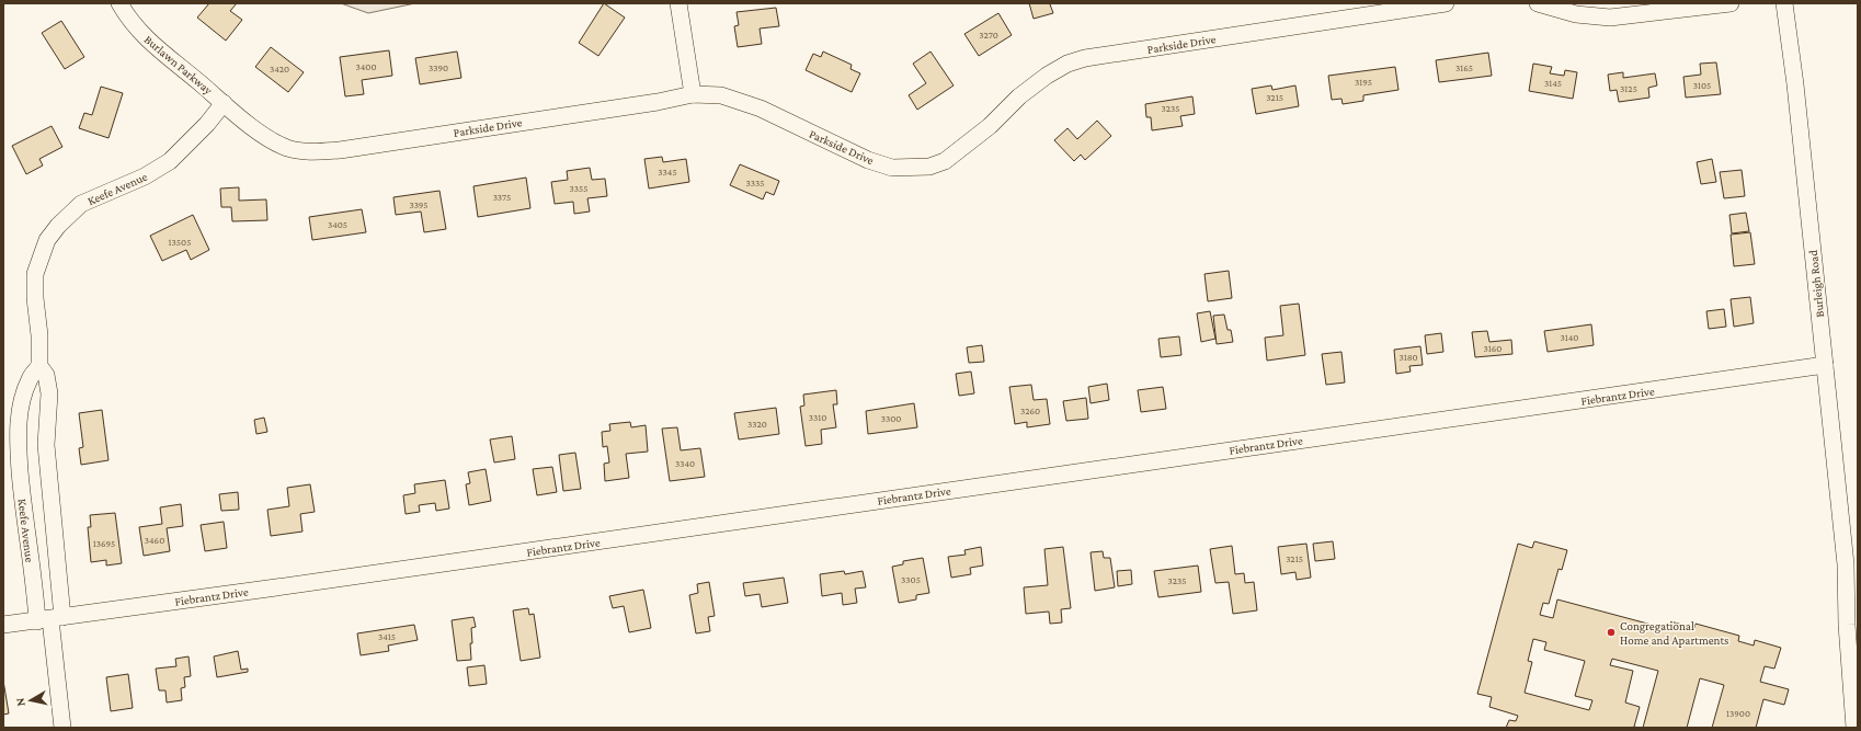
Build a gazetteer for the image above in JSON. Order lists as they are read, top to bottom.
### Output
{
  "streets": {
    "street": [
      "Parkside Drive",
      "Burlawn Parkway",
      "Keefe Avenue",
      "Burleigh Road",
      "Fiebrantz Drive"
    ]
  },
  "crossings": [
    ["Parkside Drive", "Burlawn Parkway"],
    ["Parkside Drive", "Keefe Avenue"],
    ["Burlawn Parkway", "Keefe Avenue"],
    ["Keefe Avenue", "Fiebrantz Drive"],
    ["Burleigh Road", "Fiebrantz Drive"]
  ],
  "places": ["Congregational Home and Apartments"],
  "house_numbers": [
    "3270",
    "3400",
    "3390",
    "3165",
    "3420",
    "3195",
    "3145",
    "3105",
    "3125",
    "3215",
    "3235",
    "3345",
    "3335",
    "3355",
    "3375",
    "3395",
    "3405",
    "13505",
    "3140",
    "3160",
    "3180",
    "3260",
    "3310",
    "3300",
    "3320",
    "3340",
    "3460",
    "13695",
    "3215",
    "3305",
    "3235",
    "3415",
    "13900"
  ],
  "north": "left"
}
